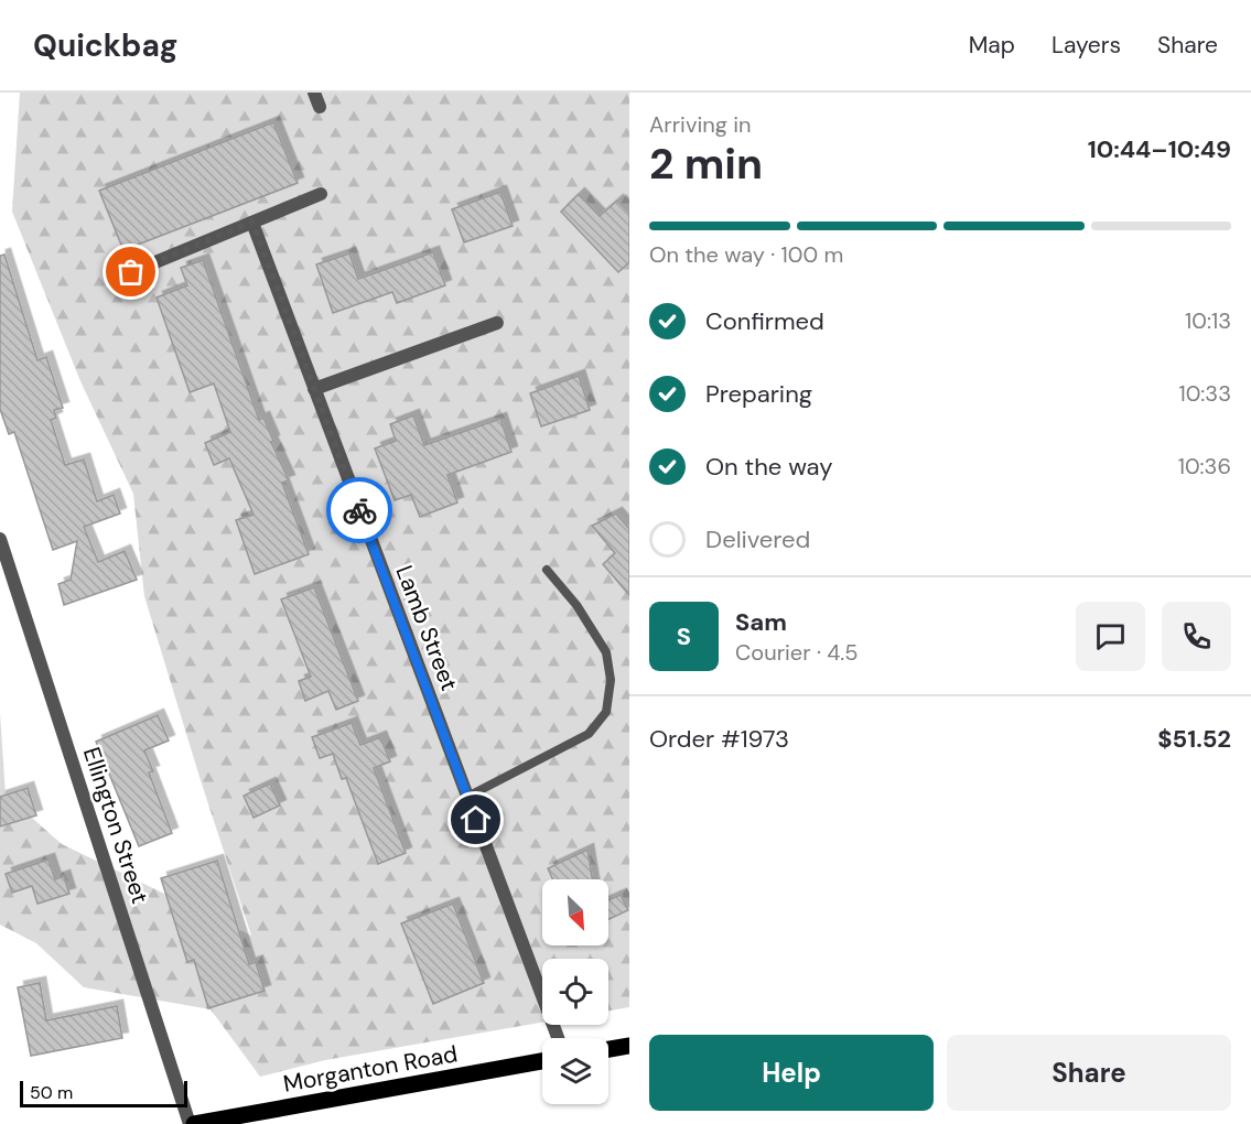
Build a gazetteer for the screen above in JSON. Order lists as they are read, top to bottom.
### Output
{
  "streets": {
    "main road": ["Morganton Road"],
    "street": ["Lamb Street", "Ellington Street"]
  },
  "crossings": [
    ["Ellington Street", "Morganton Road"]
  ],
  "scale_bar": "50 m",
  "north": "bottom right",
  "page": {
    "header": "Quickbag",
    "nav": ["Map", "Layers", "Share"],
    "heading": ["2 min", "Arriving in", "10:44–10:49"],
    "panel": [
      "Sam",
      "Courier · 4.5",
      "Order #1973",
      "$51.52"
    ],
    "bar": "On the way · 100 m",
    "list": [
      ["Confirmed", "10:13"],
      ["Preparing", "10:33"],
      ["On the way", "10:36"],
      "Delivered"
    ],
    "round": "S",
    "buttons": ["Help", "Share"],
    "scale": "50 m"
  }
}
